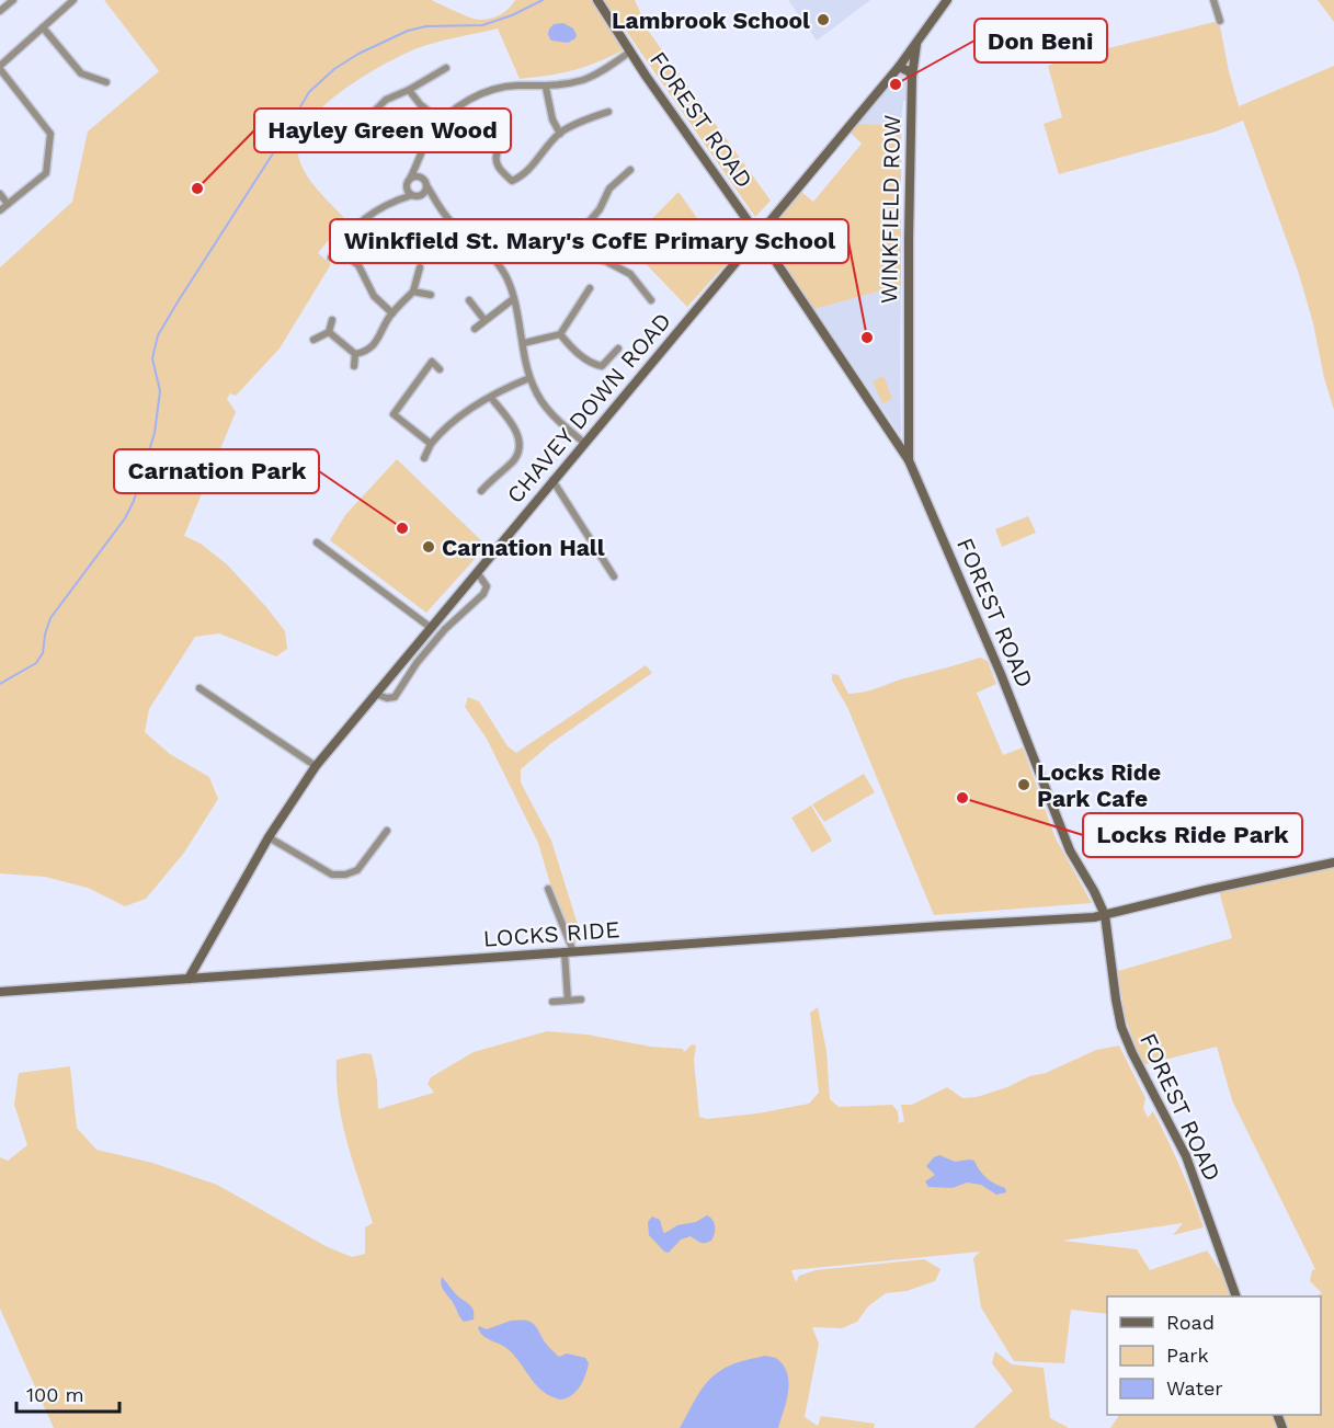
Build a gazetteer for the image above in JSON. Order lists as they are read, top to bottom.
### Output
{
  "streets": {
    "main road": [
      "FOREST ROAD",
      "WINKFIELD ROW",
      "CHAVEY DOWN ROAD",
      "LOCKS RIDE"
    ]
  },
  "crossings": [
    ["FOREST ROAD", "WINKFIELD ROW"],
    ["FOREST ROAD", "CHAVEY DOWN ROAD"],
    ["FOREST ROAD", "LOCKS RIDE"],
    ["CHAVEY DOWN ROAD", "LOCKS RIDE"]
  ],
  "places": [
    "Lambrook School",
    "Don Beni",
    "Hayley Green Wood",
    "Winkfield St. Mary's CofE Primary School",
    "Carnation Park",
    "Carnation Hall",
    "Locks Ride Park Cafe",
    "Locks Ride Park"
  ],
  "legend": ["Road", "Park", "Water"],
  "scale_bar": "100 m"
}
